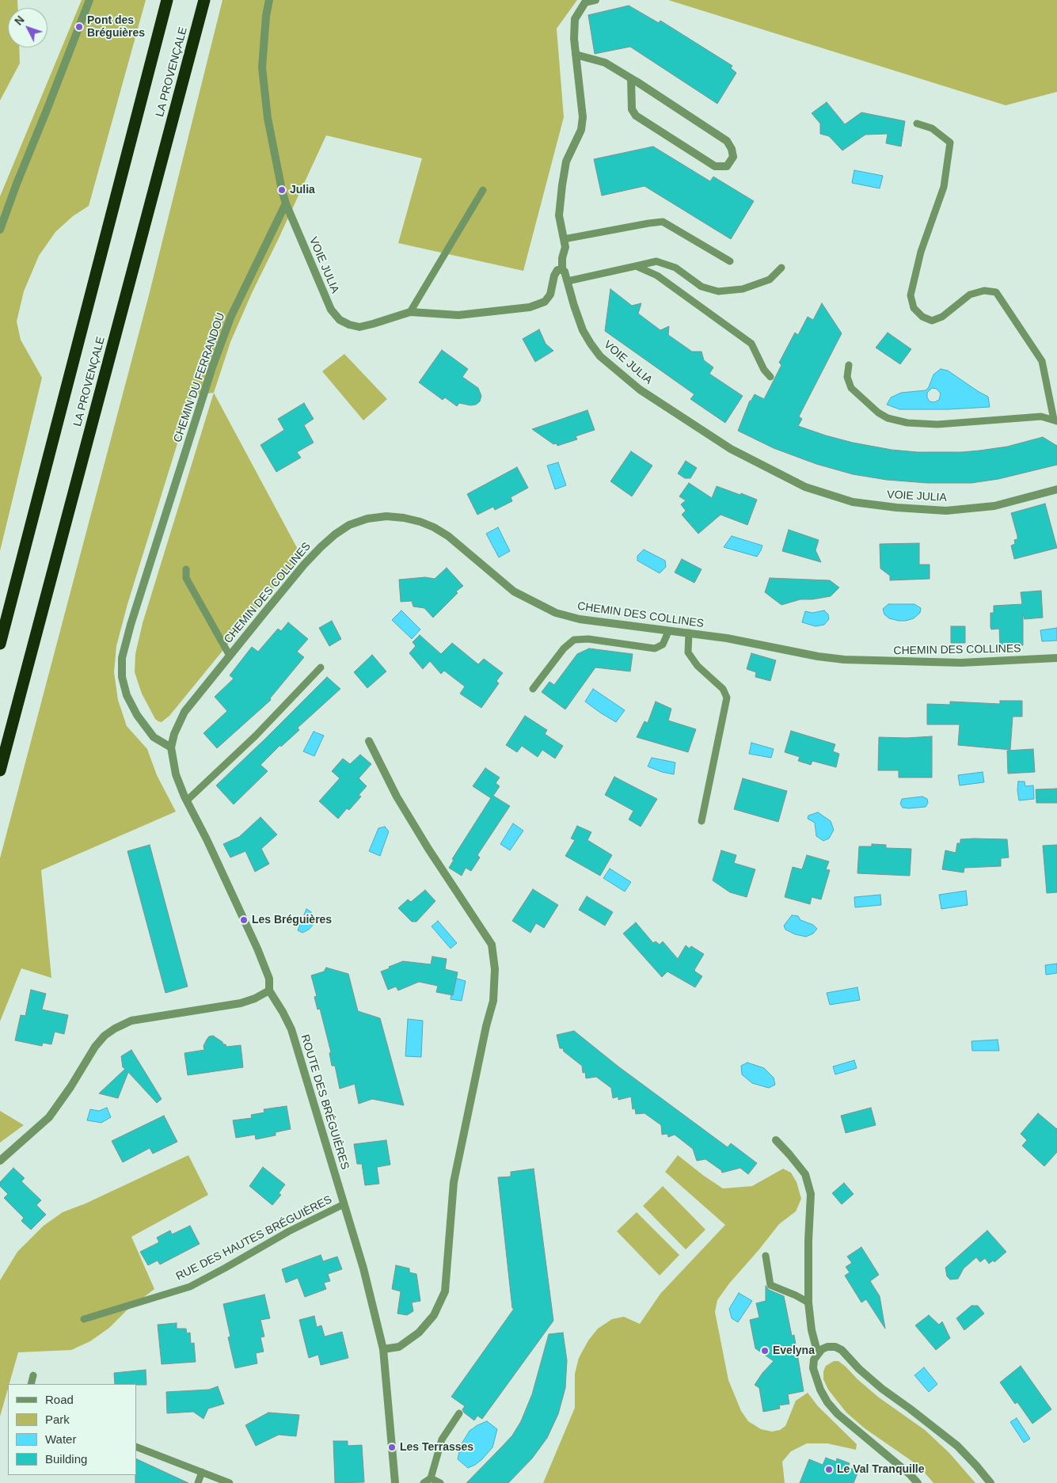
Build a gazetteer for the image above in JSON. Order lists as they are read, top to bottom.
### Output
{
  "streets": {
    "highway": ["LA PROVENÇALE"],
    "street": [
      "VOIE JULIA",
      "CHEMIN DU FERRANDOU",
      "CHEMIN DES COLLINES",
      "ROUTE DES BRÉGUIÈRES"
    ],
    "lane": ["RUE DES HAUTES BRÉGUIÈRES"]
  },
  "crossings": [
    ["VOIE JULIA", "CHEMIN DU FERRANDOU"],
    ["CHEMIN DU FERRANDOU", "CHEMIN DES COLLINES"],
    ["CHEMIN DU FERRANDOU", "ROUTE DES BRÉGUIÈRES"],
    ["CHEMIN DES COLLINES", "ROUTE DES BRÉGUIÈRES"],
    ["ROUTE DES BRÉGUIÈRES", "RUE DES HAUTES BRÉGUIÈRES"]
  ],
  "places": [
    "Pont des Bréguières",
    "Julia",
    "Les Bréguières",
    "Evelyna",
    "Les Terrasses",
    "Le Val Tranquille"
  ],
  "legend": [
    "Road",
    "Park",
    "Water",
    "Building"
  ],
  "north": "top left"
}
